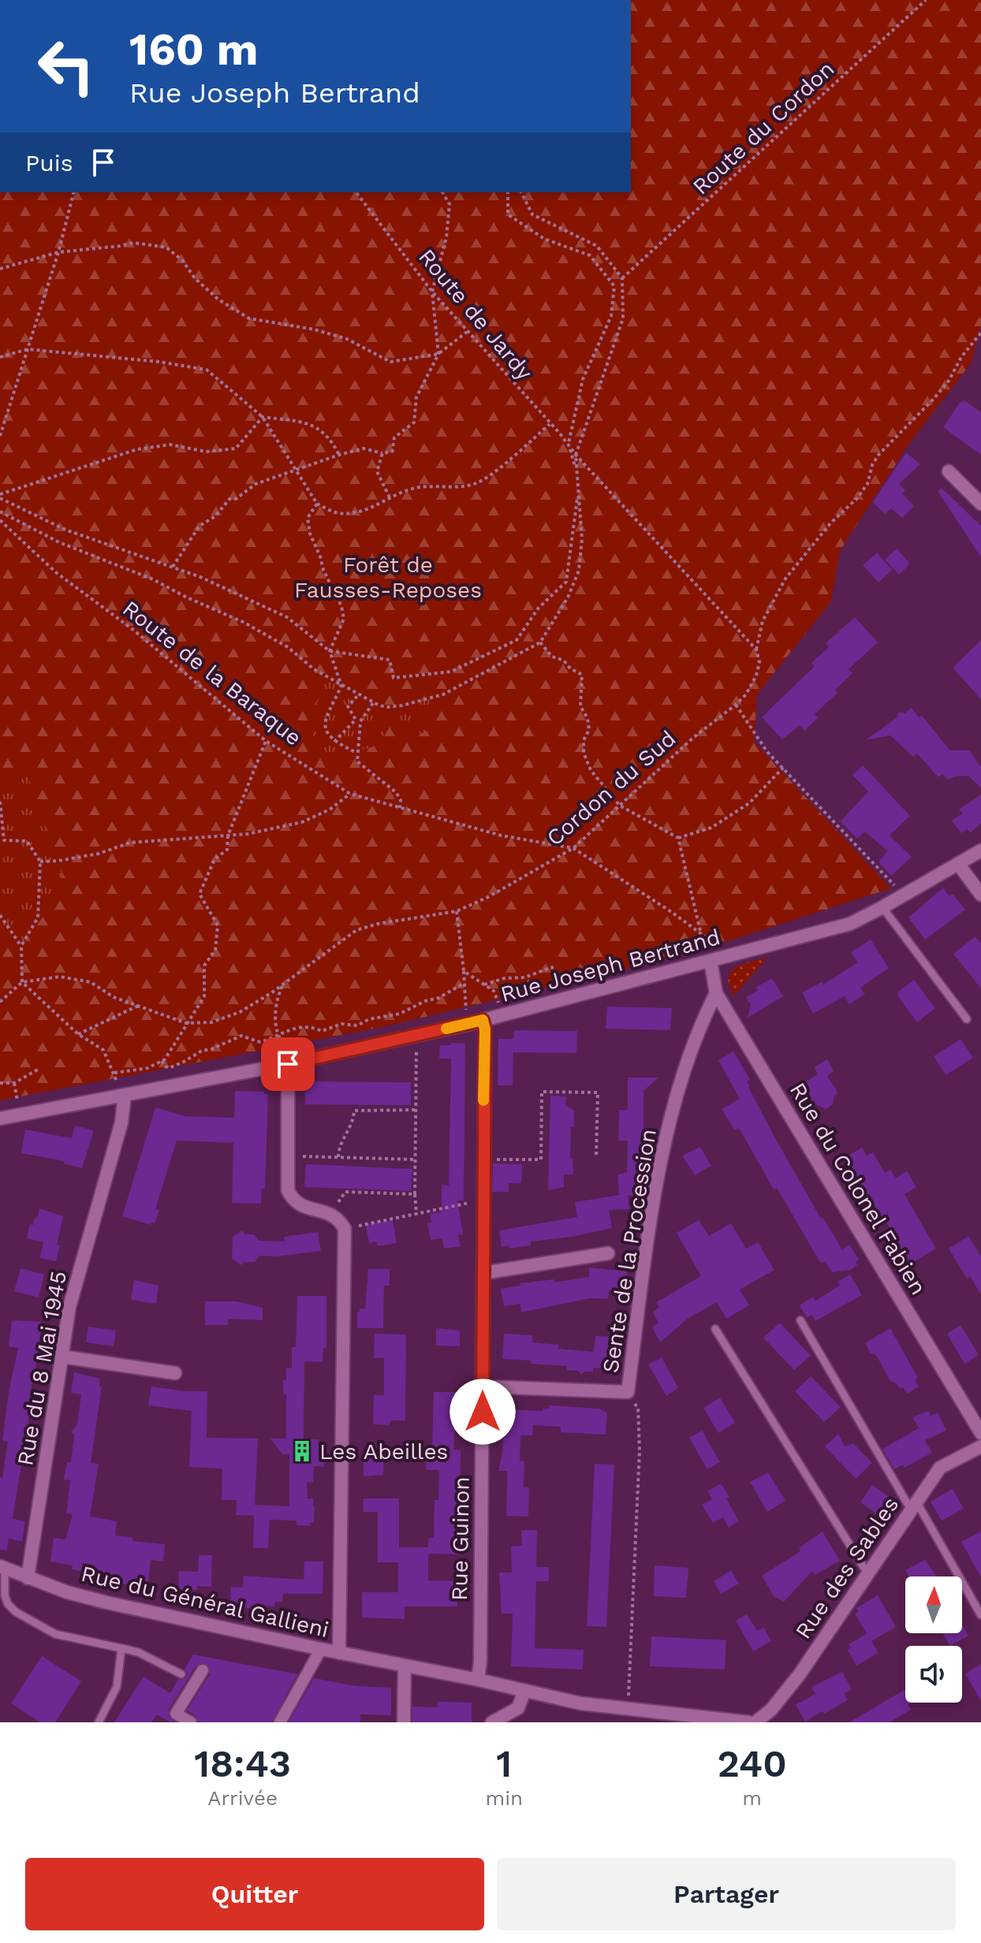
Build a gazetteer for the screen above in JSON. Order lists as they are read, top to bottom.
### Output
{
  "streets": {
    "street": [
      "Rue Joseph Bertrand",
      "Rue du Colonel Fabien",
      "Sente de la Procession",
      "Rue du 8 Mai 1945",
      "Rue Guinon",
      "Rue des Sables",
      "Rue du Général Gallieni"
    ],
    "path": [
      "Route du Cordon",
      "Route de Jardy",
      "Route de la Baraque",
      "Cordon du Sud"
    ]
  },
  "crossings": [
    ["Route de la Baraque", "Cordon du Sud"],
    ["Rue Joseph Bertrand", "Rue du Colonel Fabien"],
    ["Rue Joseph Bertrand", "Rue du 8 Mai 1945"],
    ["Rue Joseph Bertrand", "Rue Guinon"],
    ["Rue du Colonel Fabien", "Sente de la Procession"],
    ["Sente de la Procession", "Rue du Général Gallieni"],
    ["Rue du 8 Mai 1945", "Rue du Général Gallieni"],
    ["Rue Guinon", "Rue du Général Gallieni"]
  ],
  "parks": ["Forêt de Fausses-Reposes"],
  "places": {
    "building": ["Les Abeilles"]
  },
  "north": "top",
  "page": {
    "turn": ["160 m", "Rue Joseph Bertrand"],
    "then": "Puis",
    "eta": [
      "18:43",
      "Arrivée",
      "1",
      "min",
      "240",
      "m"
    ],
    "buttons": ["Quitter", "Partager"]
  }
}
